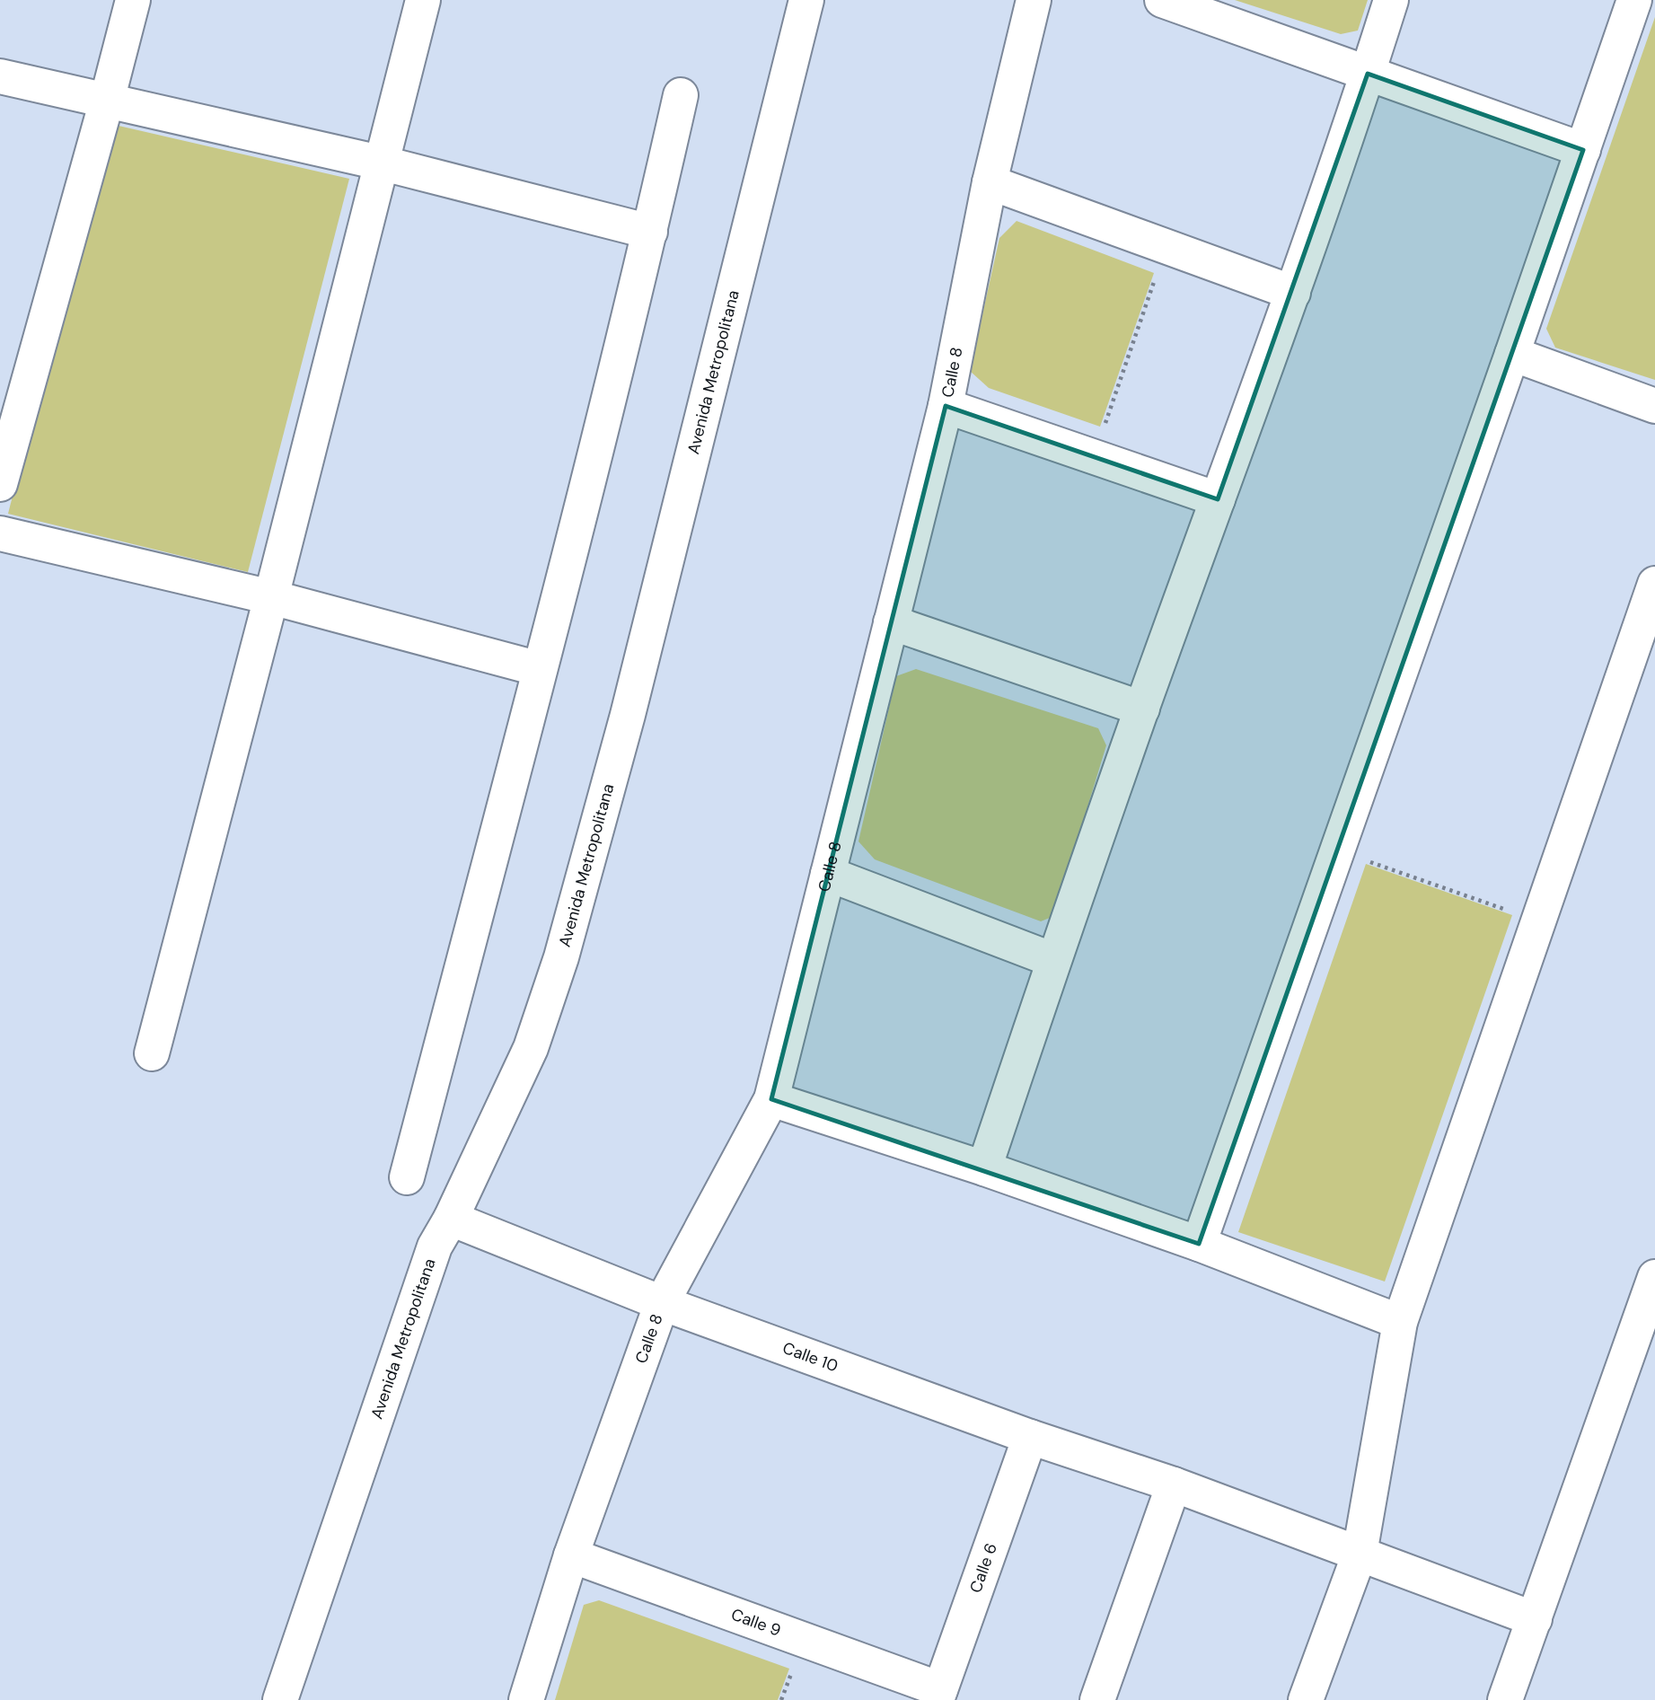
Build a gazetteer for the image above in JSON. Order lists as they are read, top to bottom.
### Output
{
  "streets": {
    "street": [
      "Avenida Metropolitana",
      "Calle 8",
      "Calle 10",
      "Calle 6",
      "Calle 9"
    ]
  },
  "crossings": [
    ["Avenida Metropolitana", "Calle 10"],
    ["Calle 8", "Calle 10"],
    ["Calle 8", "Calle 9"],
    ["Calle 10", "Calle 6"],
    ["Calle 6", "Calle 9"]
  ]
}
